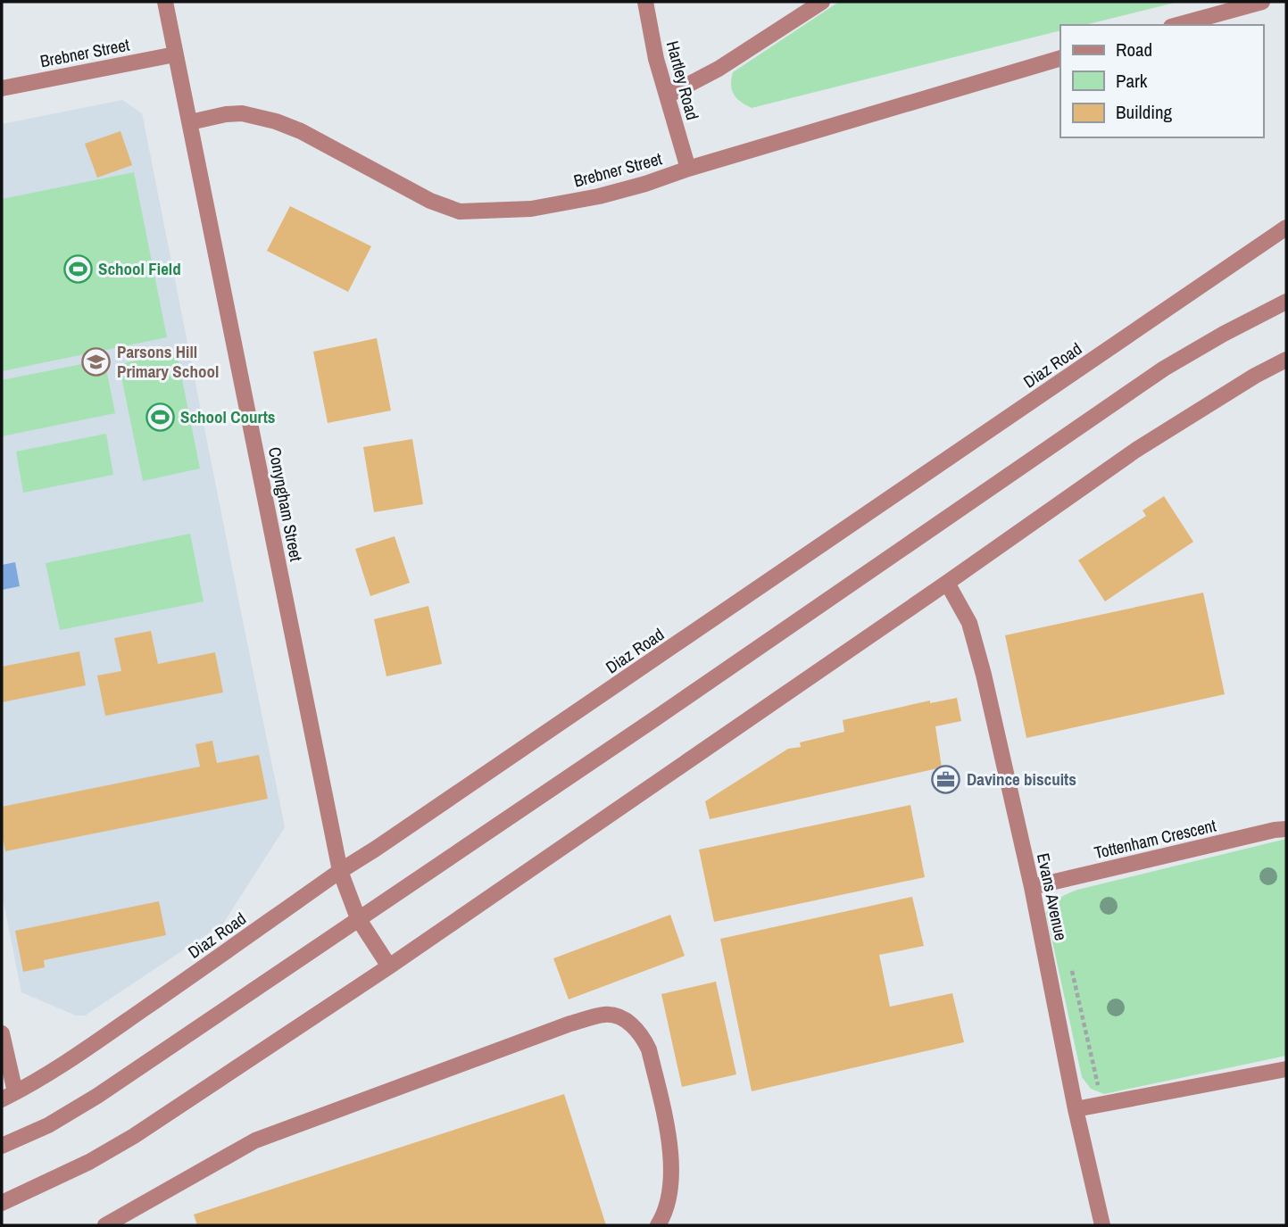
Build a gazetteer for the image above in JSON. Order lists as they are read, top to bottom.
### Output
{
  "streets": {
    "street": [
      "Brebner Street",
      "Hartley Road",
      "Diaz Road",
      "Conyngham Street",
      "Tottenham Crescent",
      "Evans Avenue"
    ]
  },
  "crossings": [
    ["Brebner Street", "Hartley Road"],
    ["Brebner Street", "Conyngham Street"],
    ["Diaz Road", "Conyngham Street"],
    ["Tottenham Crescent", "Evans Avenue"]
  ],
  "places": {
    "sports": ["School Field", "School Courts"],
    "school or university": ["Parsons Hill Primary School"],
    "office": ["Davince biscuits"]
  },
  "legend": ["Road", "Park", "Building"]
}
